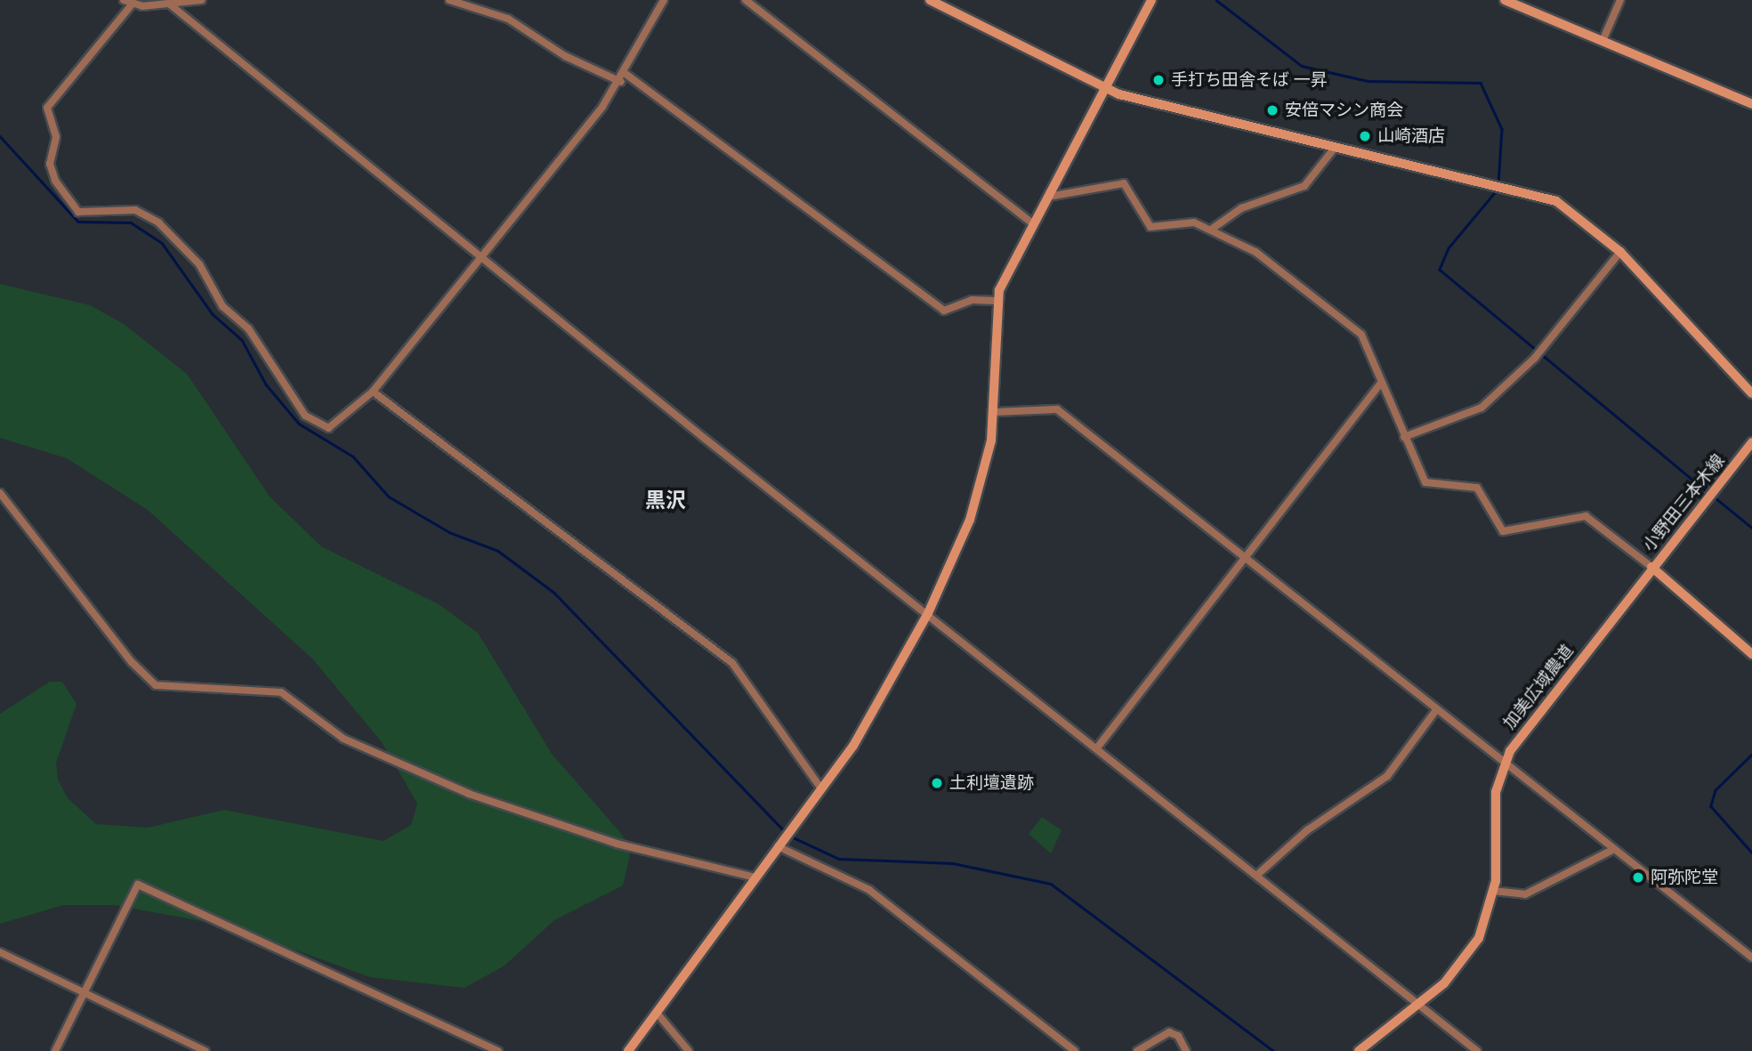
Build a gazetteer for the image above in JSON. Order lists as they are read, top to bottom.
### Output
{
  "streets": {
    "street": ["小野田三本木線", "加美広域農道"]
  },
  "crossings": [
    ["小野田三本木線", "加美広域農道"]
  ],
  "districts": ["黒沢"],
  "places": [
    "手打ち田舎そば 一昇",
    "安倍マシン商会",
    "山崎酒店",
    "土利壇遺跡",
    "阿弥陀堂"
  ]
}
